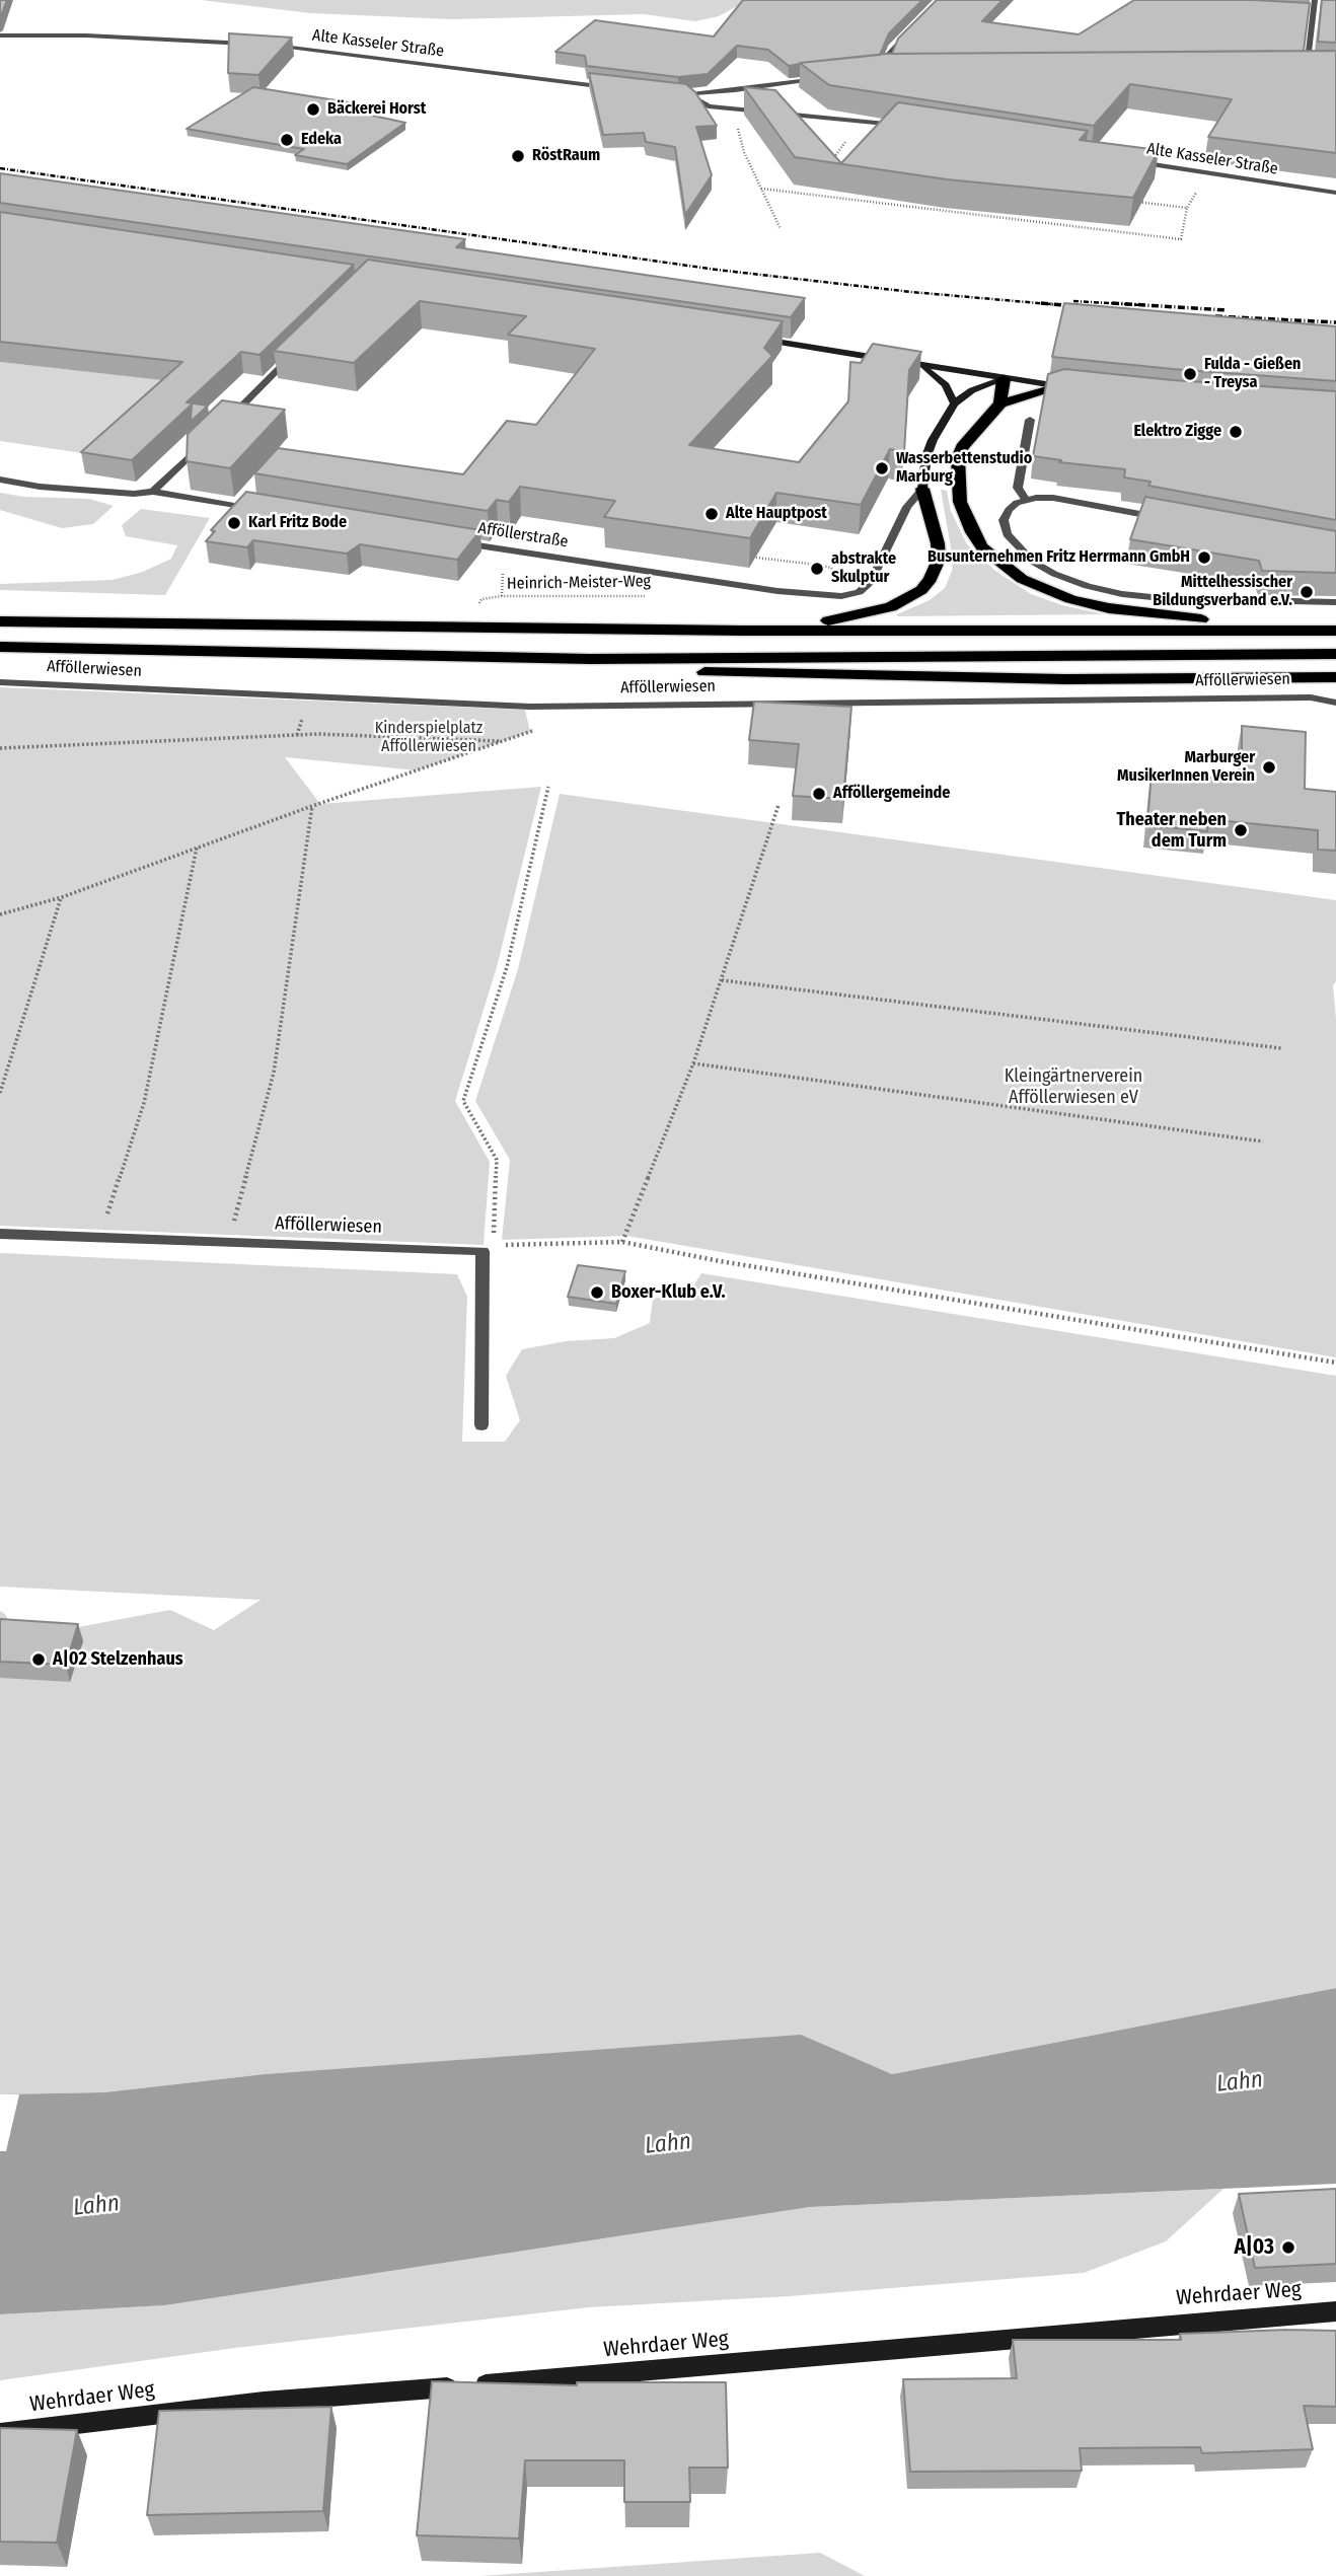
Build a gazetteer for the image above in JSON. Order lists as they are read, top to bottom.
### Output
{
  "streets": {
    "main road": ["Wehrdaer Weg"],
    "street": ["Alte Kasseler Straße", "Afföllerstraße", "Afföllerwiesen"],
    "path": ["Heinrich-Meister-Weg"]
  },
  "crossings": [
    ["Afföllerstraße", "Heinrich-Meister-Weg"]
  ],
  "water": ["Lahn"],
  "parks": ["Kinderspielplatz Afföllerwiesen", "Kleingärtnerverein Afföllerwiesen eV"],
  "places": [
    "Bäckerei Horst",
    "Edeka",
    "RöstRaum",
    "Fulda - Gießen - Treysa",
    "Elektro Zigge",
    "Wasserbettenstudio Marburg",
    "Alte Hauptpost",
    "Karl Fritz Bode",
    "Busunternehmen Fritz Herrmann GmbH",
    "abstrakte Skulptur",
    "Mittelhessischer Bildungsverband e.V.",
    "Marburger MusikerInnen Verein",
    "Afföllergemeinde",
    "Theater neben dem Turm",
    "Boxer-Klub e.V.",
    "A|02 Stelzenhaus",
    "A|03"
  ]
}
